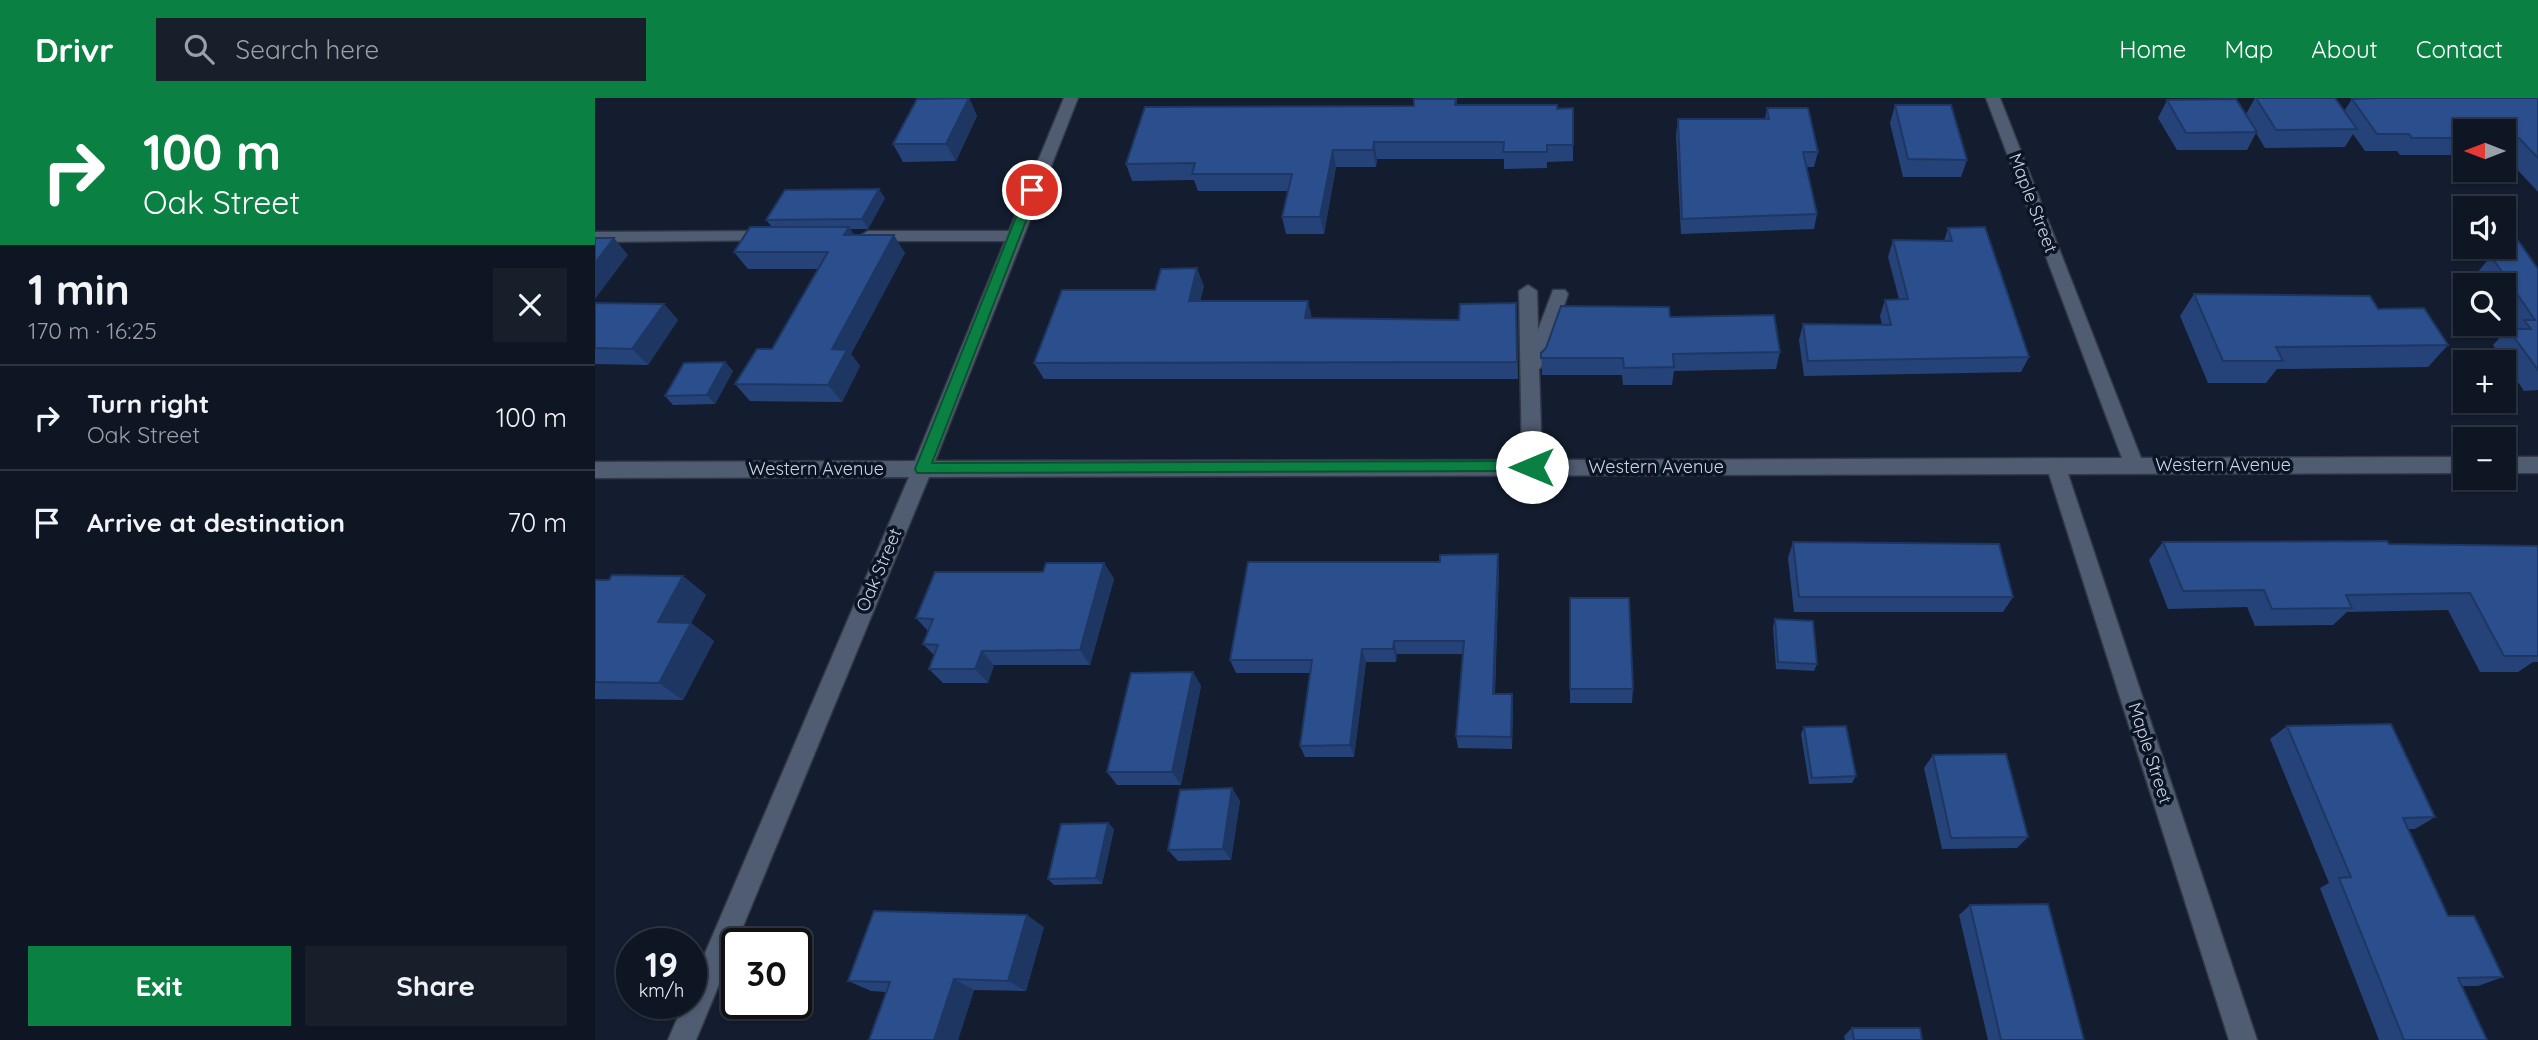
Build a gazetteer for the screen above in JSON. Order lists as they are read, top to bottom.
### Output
{
  "streets": {
    "street": ["Maple Street", "Western Avenue", "Oak Street"]
  },
  "crossings": [
    ["Maple Street", "Western Avenue"],
    ["Western Avenue", "Oak Street"]
  ],
  "north": "left",
  "page": {
    "header": "Drivr",
    "search": "Search here",
    "nav": [
      "Home",
      "Map",
      "About",
      "Contact"
    ],
    "turn": ["100 m", "Oak Street"],
    "map_buttons": ["+", "−"],
    "heading": ["1 min", "170 m · 16:25"],
    "list": [
      {
        "name": "Turn right",
        "note": "Oak Street",
        "value": "100 m"
      },
      {
        "name": "Arrive at destination",
        "value": "70 m"
      }
    ],
    "speed": "19 km/h",
    "limit": "30",
    "buttons": ["Exit", "Share"]
  }
}
